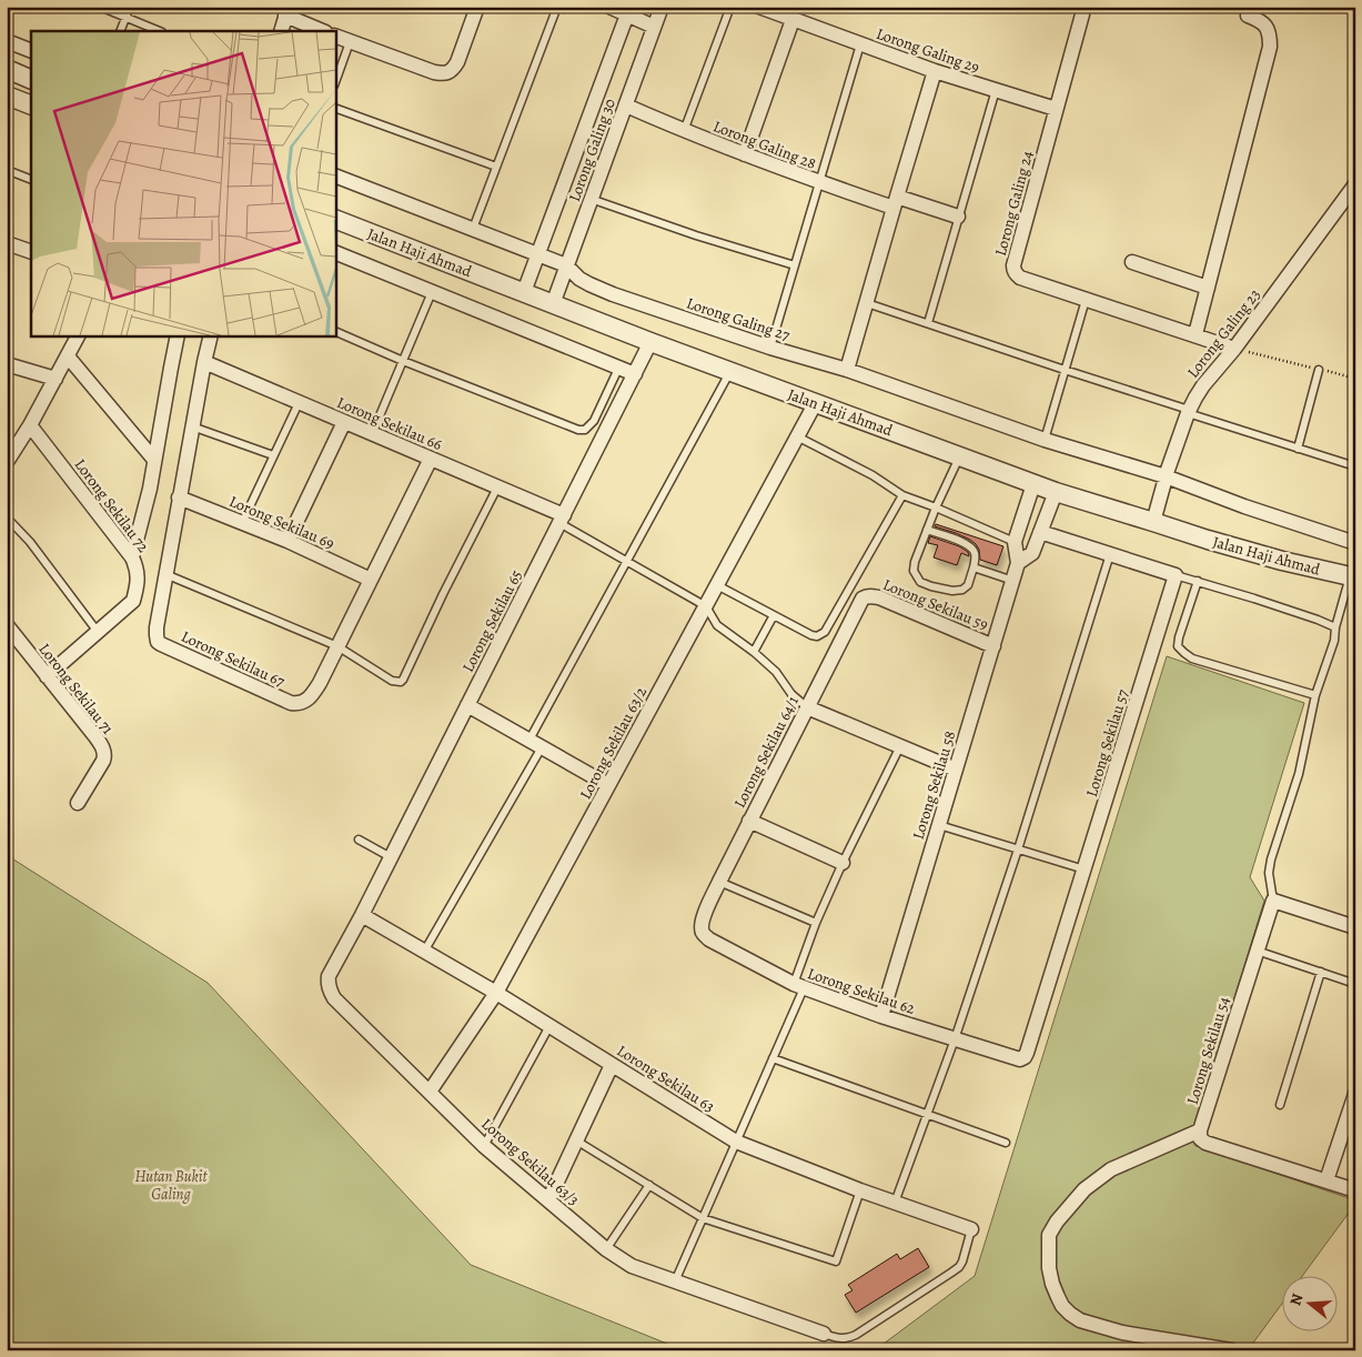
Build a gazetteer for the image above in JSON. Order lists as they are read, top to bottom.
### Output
{
  "streets": {
    "street": [
      "Lorong Galing 29",
      "Lorong Galing 28",
      "Lorong Galing 30",
      "Lorong Galing 24",
      "Jalan Haji Ahmad",
      "Lorong Galing 27",
      "Lorong Galing 23",
      "Lorong Sekilau 66",
      "Lorong Sekilau 72",
      "Lorong Sekilau 69",
      "Lorong Sekilau 59",
      "Lorong Sekilau 65",
      "Lorong Sekilau 67",
      "Lorong Sekilau 71",
      "Lorong Sekilau 63/2",
      "Lorong Sekilau 57",
      "Lorong Sekilau 64/1",
      "Lorong Sekilau 58",
      "Lorong Sekilau 62",
      "Lorong Sekilau 54",
      "Lorong Sekilau 63",
      "Lorong Sekilau 63/3"
    ]
  },
  "crossings": [
    ["Lorong Galing 29", "Lorong Galing 24"],
    ["Lorong Galing 28", "Lorong Galing 30"],
    ["Lorong Galing 30", "Jalan Haji Ahmad"],
    ["Lorong Galing 30", "Lorong Galing 27"],
    ["Lorong Galing 24", "Lorong Galing 23"],
    ["Jalan Haji Ahmad", "Lorong Galing 23"],
    ["Jalan Haji Ahmad", "Lorong Sekilau 65"],
    ["Jalan Haji Ahmad", "Lorong Sekilau 63/2"],
    ["Jalan Haji Ahmad", "Lorong Sekilau 58"],
    ["Lorong Sekilau 66", "Lorong Sekilau 65"],
    ["Lorong Sekilau 66", "Lorong Sekilau 67"],
    ["Lorong Sekilau 72", "Lorong Sekilau 71"],
    ["Lorong Sekilau 69", "Lorong Sekilau 67"],
    ["Lorong Sekilau 59", "Lorong Sekilau 64/1"],
    ["Lorong Sekilau 59", "Lorong Sekilau 58"],
    ["Lorong Sekilau 65", "Lorong Sekilau 63"],
    ["Lorong Sekilau 65", "Lorong Sekilau 63/3"],
    ["Lorong Sekilau 63/2", "Lorong Sekilau 63"],
    ["Lorong Sekilau 63/2", "Lorong Sekilau 63/3"],
    ["Lorong Sekilau 57", "Lorong Sekilau 62"],
    ["Lorong Sekilau 64/1", "Lorong Sekilau 62"],
    ["Lorong Sekilau 58", "Lorong Sekilau 62"],
    ["Lorong Sekilau 63", "Lorong Sekilau 63/3"]
  ],
  "parks": ["Hutan Bukit Galing"],
  "north": "left"
}
